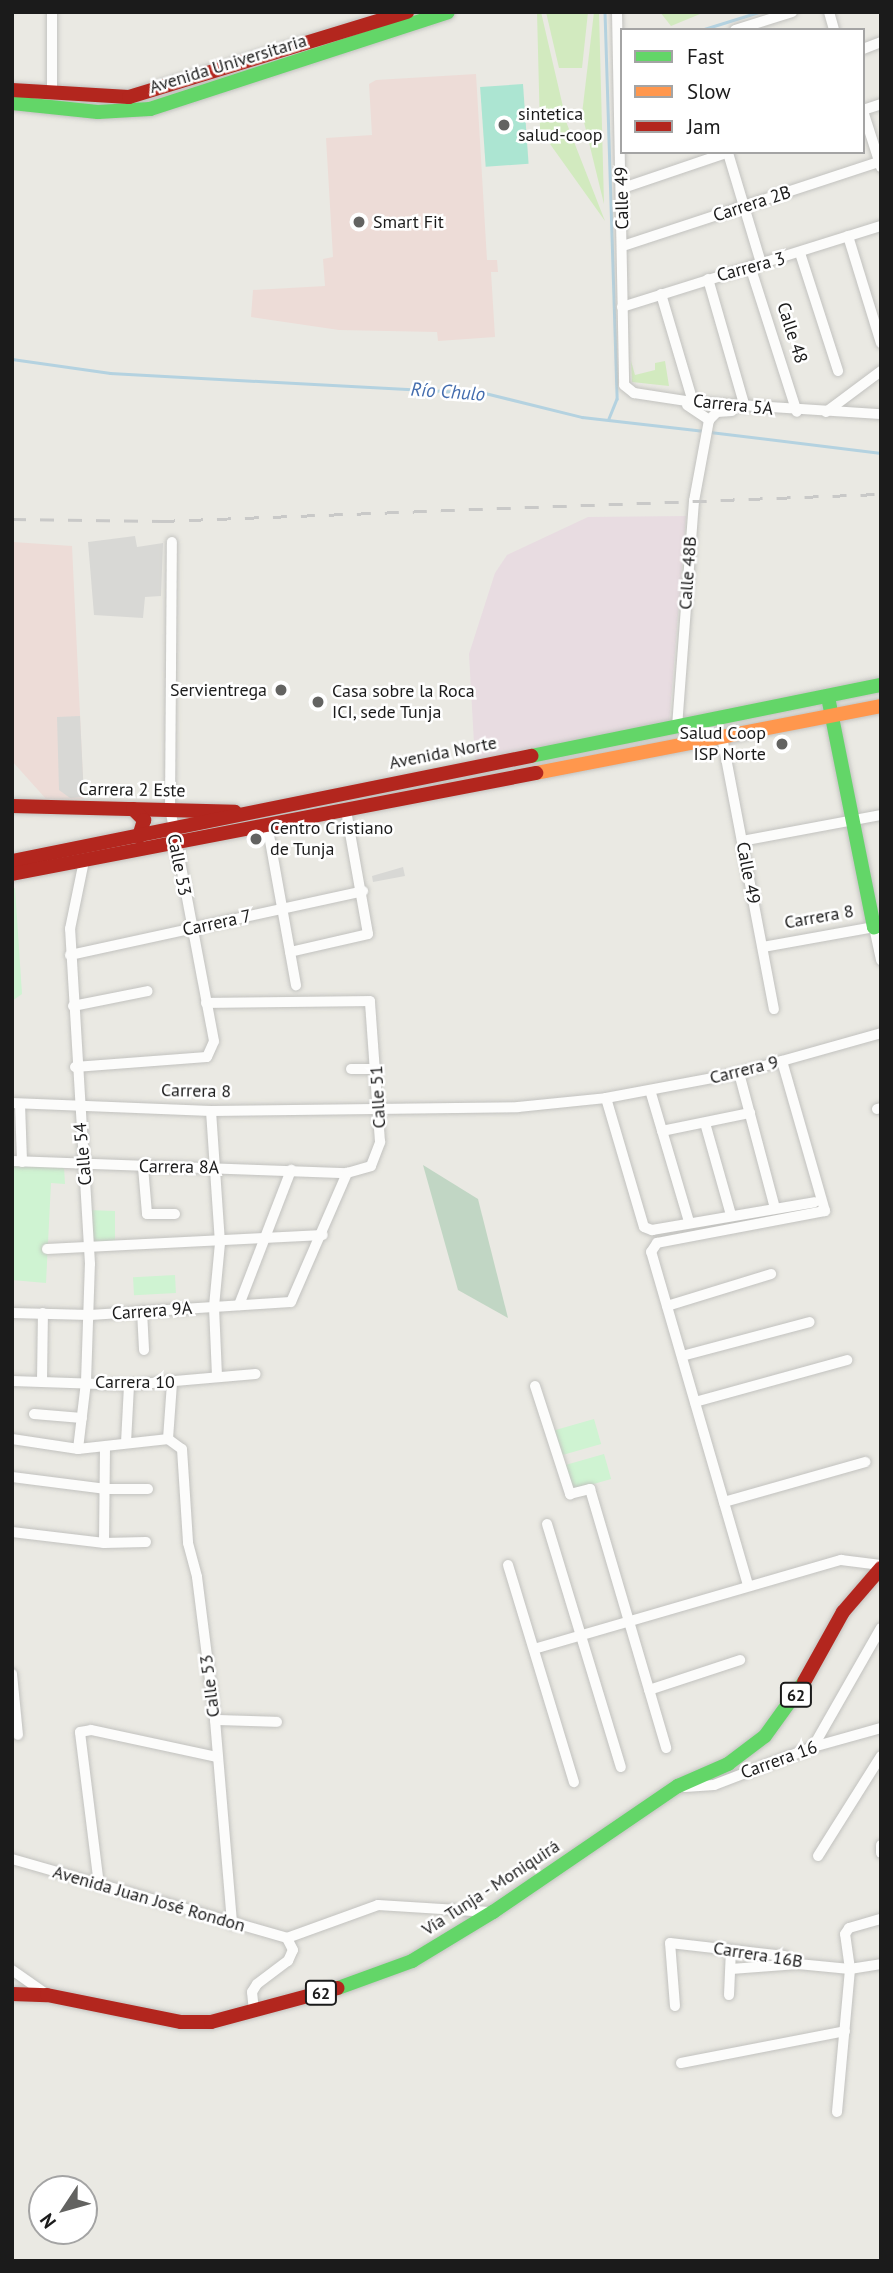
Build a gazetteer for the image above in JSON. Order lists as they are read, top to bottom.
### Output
{
  "streets": {
    "main road": [
      "Avenida Universitaria",
      "Avenida Norte",
      "Carrera 2 Este",
      "62",
      "Vía Tunja - Moniquirá"
    ],
    "street": [
      "Calle 49",
      "Carrera 2B",
      "Carrera 3",
      "Calle 48",
      "Carrera 5A",
      "Calle 48B",
      "Calle 53",
      "Carrera 8",
      "Carrera 7",
      "Carrera 9",
      "Calle 51",
      "Calle 54",
      "Carrera 8A",
      "Carrera 9A",
      "Carrera 10",
      "Carrera 16",
      "Avenida Juan José Rondon",
      "Carrera 16B"
    ]
  },
  "crossings": [
    ["Calle 49", "Carrera 2B"],
    ["Calle 49", "Carrera 3"],
    ["Calle 49", "Carrera 5A"],
    ["Calle 49", "Carrera 8"],
    ["Carrera 3", "Calle 48"],
    ["Calle 48", "Carrera 5A"],
    ["Calle 48B", "Avenida Norte"],
    ["Avenida Norte", "Carrera 2 Este"],
    ["Avenida Norte", "Calle 53"],
    ["Carrera 2 Este", "Calle 53"],
    ["Calle 53", "Carrera 7"],
    ["Calle 53", "Calle 51"],
    ["Calle 53", "Calle 54"],
    ["Calle 53", "Avenida Juan José Rondon"],
    ["Carrera 8", "Carrera 9"],
    ["Carrera 8", "Calle 51"],
    ["Carrera 8", "Calle 54"],
    ["Carrera 7", "Calle 54"],
    ["Calle 51", "Carrera 8A"],
    ["Calle 54", "Carrera 8A"],
    ["Calle 54", "Carrera 9A"],
    ["Calle 54", "Carrera 10"],
    ["Carrera 16", "Vía Tunja - Moniquirá"]
  ],
  "water": ["Río Chulo"],
  "places": [
    "sintetica salud-coop",
    "Smart Fit",
    "Servientrega",
    "Casa sobre la Roca ICI, sede Tunja",
    "Salud Coop ISP Norte",
    "Centro Cristiano de Tunja"
  ],
  "legend": ["Fast", "Slow", "Jam"],
  "north": "bottom left"
}
